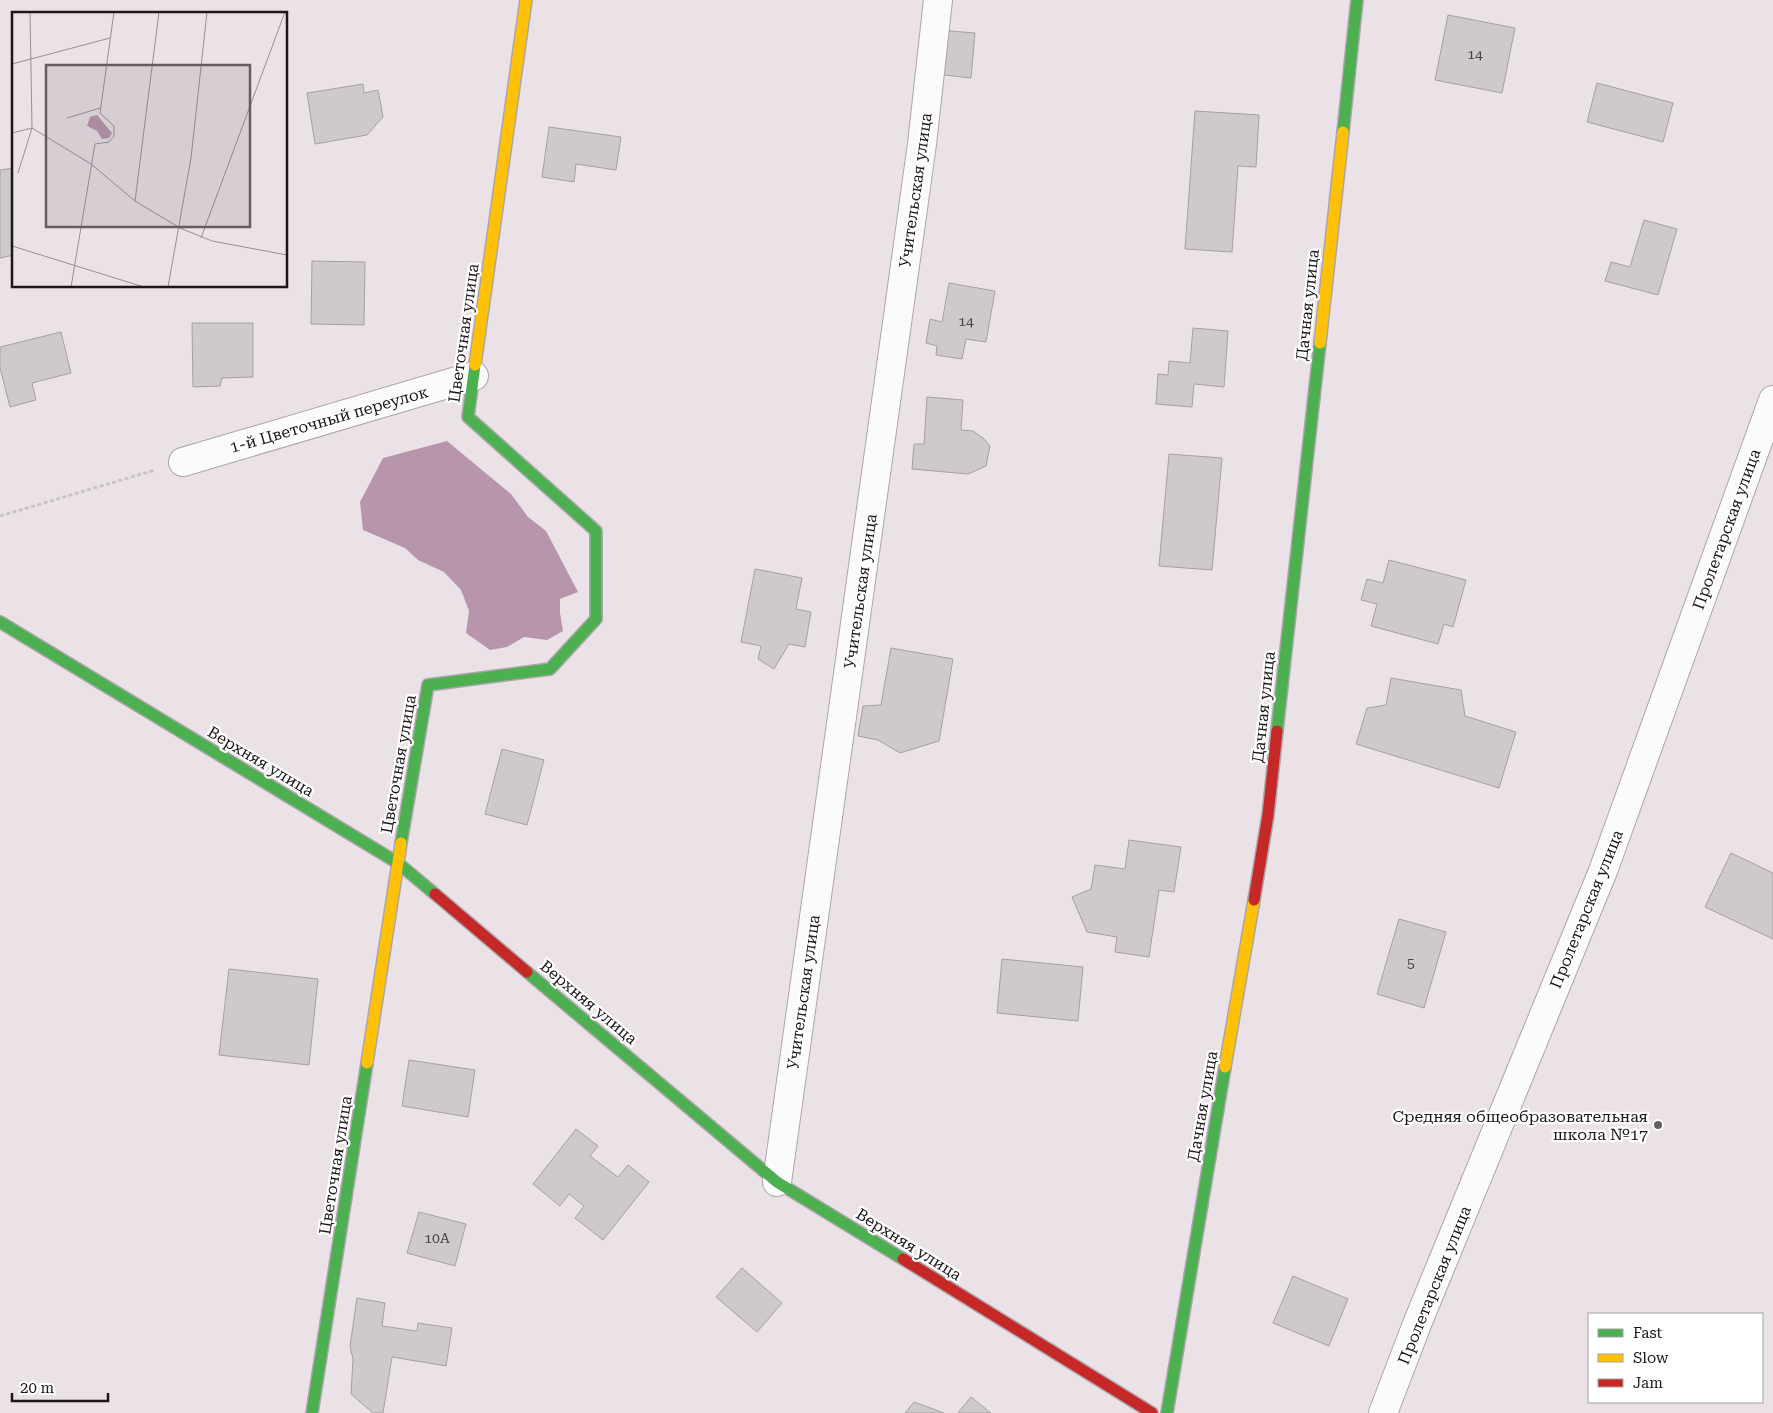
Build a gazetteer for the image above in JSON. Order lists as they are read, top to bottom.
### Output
{
  "streets": {
    "street": [
      "Учительская улица",
      "Дачная улица",
      "Цветочная улица",
      "1-й Цветочный переулок",
      "Пролетарская улица",
      "Верхняя улица"
    ]
  },
  "crossings": [
    ["Учительская улица", "Верхняя улица"],
    ["Цветочная улица", "1-й Цветочный переулок"],
    ["Цветочная улица", "Верхняя улица"]
  ],
  "places": ["Средняя общеобразовательная школа №17"],
  "house_numbers": [
    "14",
    "14",
    "5",
    "10А"
  ],
  "legend": ["Fast", "Slow", "Jam"],
  "scale_bar": "20 m"
}
